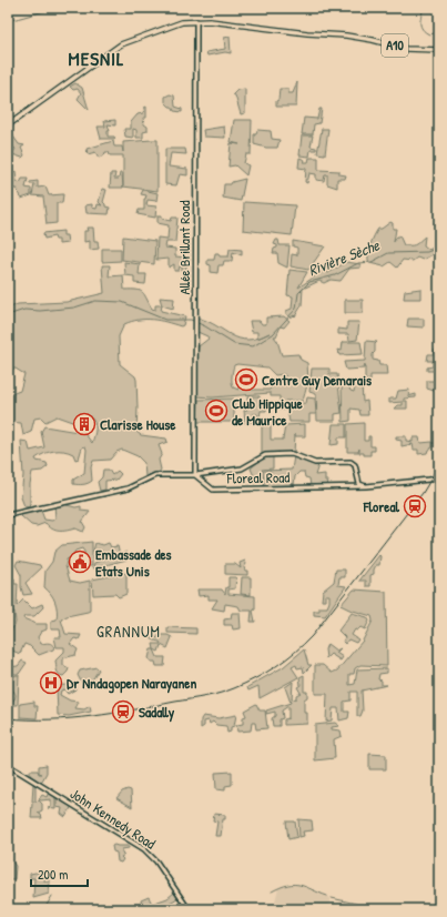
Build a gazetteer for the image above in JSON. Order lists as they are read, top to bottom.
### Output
{
  "streets": {
    "main road": [
      "A10",
      "Allée Brillant Road",
      "Floreal Road",
      "John Kennedy Road"
    ]
  },
  "crossings": [
    ["A10", "Allée Brillant Road"],
    ["Allée Brillant Road", "Floreal Road"]
  ],
  "districts": ["MESNIL", "GRANNUM"],
  "water": ["Rivière Sèche"],
  "places": {
    "sports": ["Centre Guy Demarais", "Club Hippique de Maurice"],
    "building": ["Clarisse House"],
    "station": ["Floreal", "Sadally"],
    "public building": ["Embassade des Etats Unis"],
    "hospital": ["Dr Nndagopen Narayanen"]
  },
  "scale_bar": "200 m"
}
